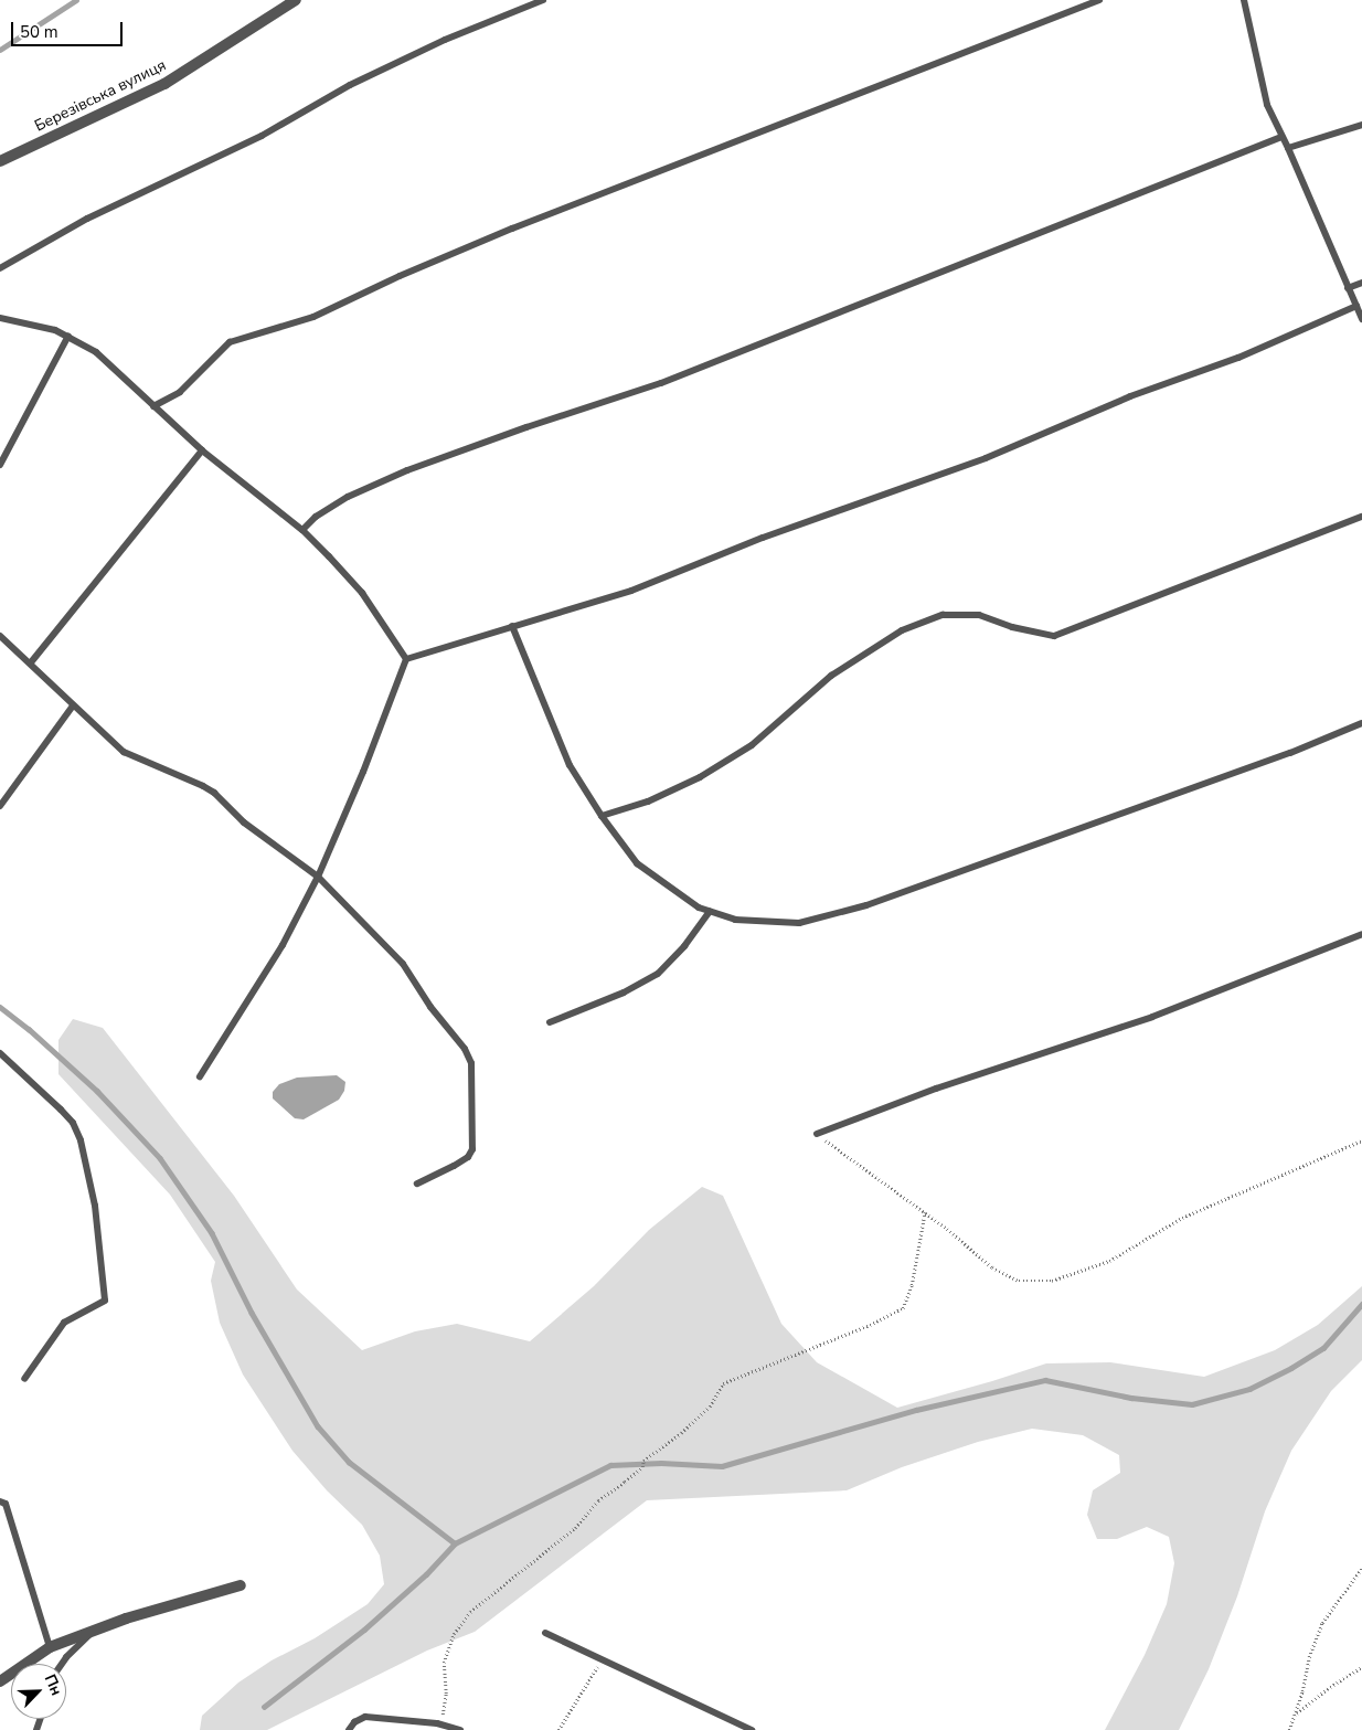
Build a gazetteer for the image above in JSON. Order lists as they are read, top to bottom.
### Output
{
  "streets": {
    "street": ["Березівська вулиця"]
  },
  "scale_bar": "50 m",
  "north": "top right"
}
